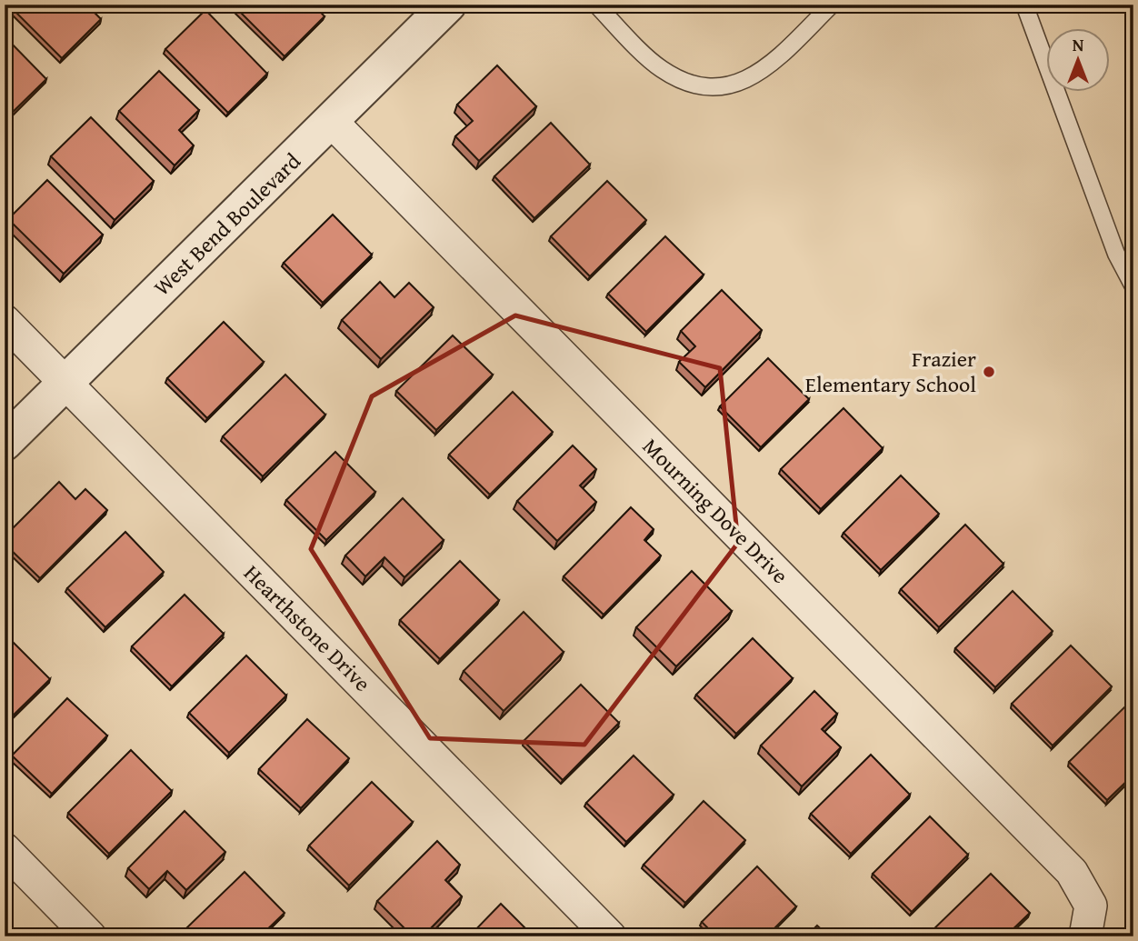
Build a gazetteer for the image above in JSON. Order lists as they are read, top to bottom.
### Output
{
  "streets": {
    "street": ["West Bend Boulevard", "Mourning Dove Drive", "Hearthstone Drive"]
  },
  "crossings": [
    ["West Bend Boulevard", "Mourning Dove Drive"],
    ["West Bend Boulevard", "Hearthstone Drive"]
  ],
  "places": ["Frazier Elementary School"],
  "north": "top"
}
